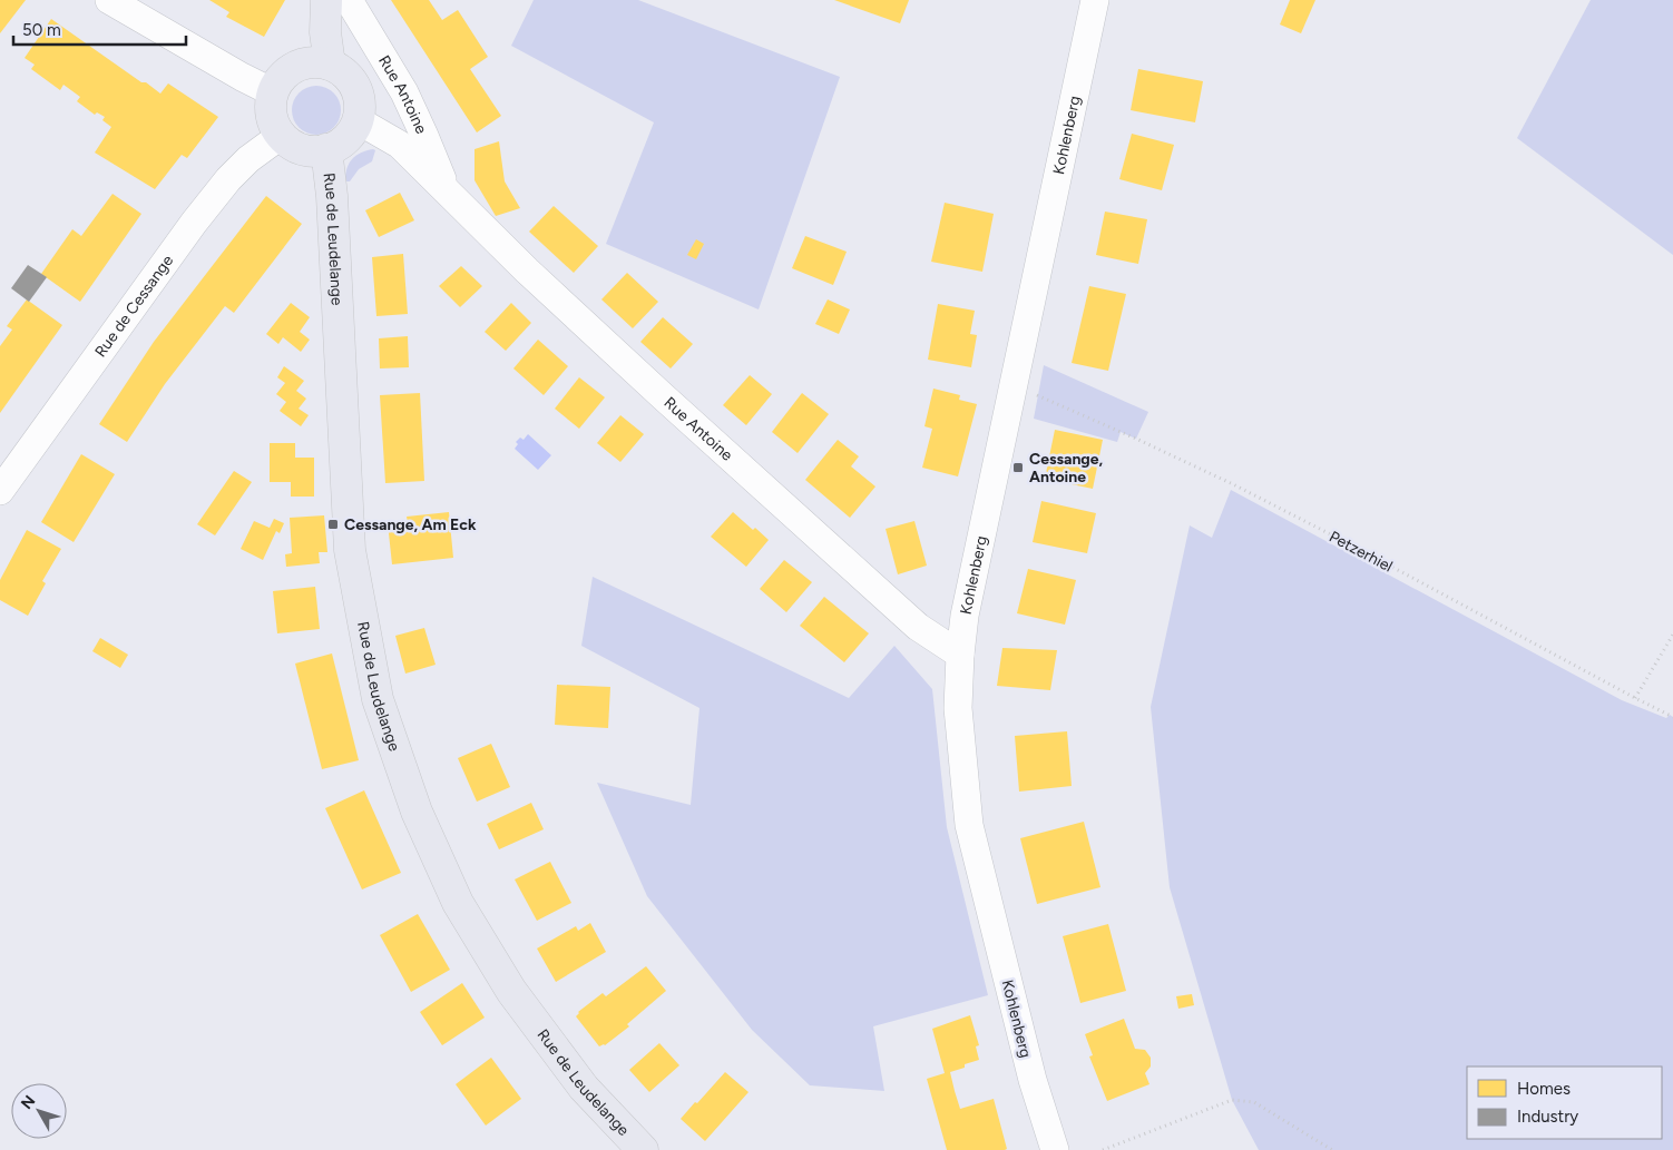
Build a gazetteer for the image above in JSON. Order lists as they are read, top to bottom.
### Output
{
  "streets": {
    "main road": ["Rue de Leudelange"],
    "street": ["Rue Antoine", "Kohlenberg", "Rue de Cessange"],
    "path": ["Petzerhiel"]
  },
  "crossings": [
    ["Rue Antoine", "Kohlenberg"],
    ["Rue Antoine", "Rue de Leudelange"],
    ["Rue Antoine", "Rue de Cessange"],
    ["Kohlenberg", "Petzerhiel"],
    ["Rue de Leudelange", "Rue de Cessange"]
  ],
  "places": {
    "transit": ["Cessange, Antoine", "Cessange, Am Eck"]
  },
  "legend": ["Homes", "Industry"],
  "scale_bar": "50 m",
  "north": "top left"
}
